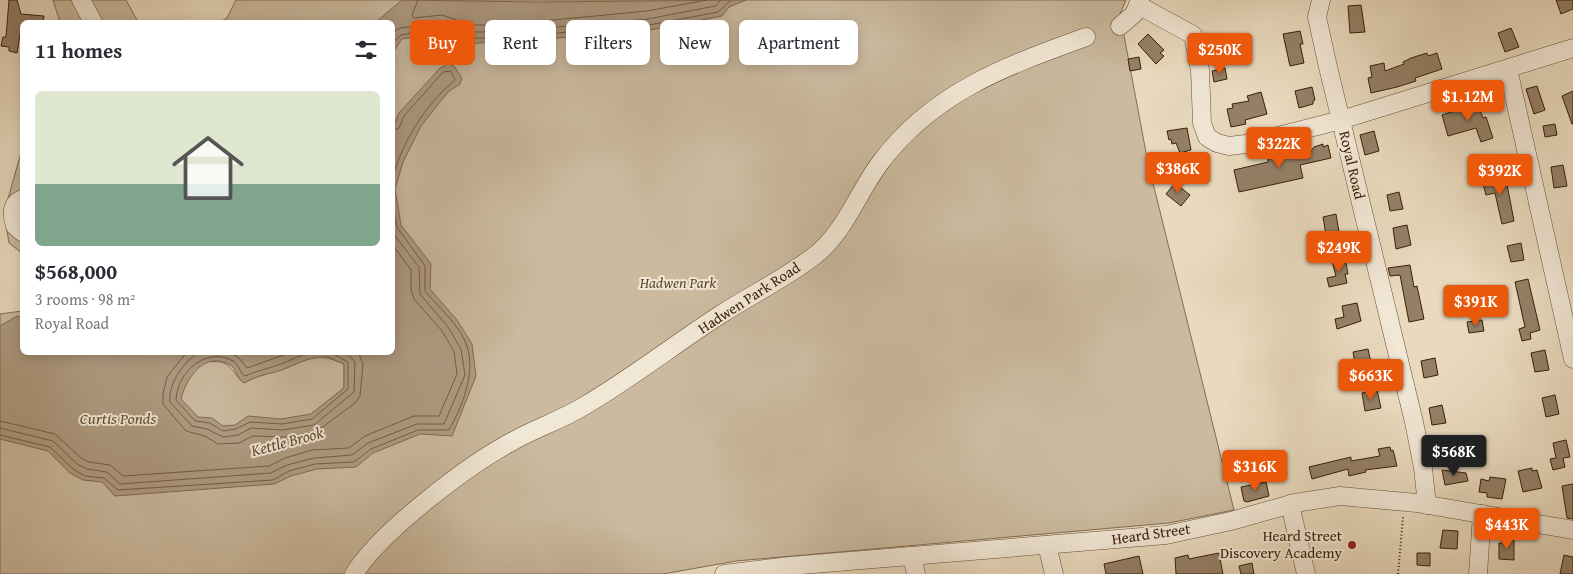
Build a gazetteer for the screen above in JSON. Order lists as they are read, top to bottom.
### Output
{
  "streets": {
    "street": ["Royal Road", "Hadwen Park Road", "Heard Street"]
  },
  "crossings": [
    ["Royal Road", "Heard Street"]
  ],
  "water": ["Curtis Ponds", "Kettle Brook"],
  "parks": ["Hadwen Park"],
  "places": ["Heard Street Discovery Academy"],
  "page": {
    "chip": [
      "Buy",
      "Rent",
      "Filters",
      "New",
      "Apartment"
    ],
    "heading": "11 homes",
    "price": [
      "$250K",
      "$1.12M",
      "$322K",
      "$386K",
      "$392K",
      "$249K",
      "$391K",
      "$663K",
      "$568K",
      "$316K",
      "$443K"
    ],
    "list": [
      {
        "name": "$568,000",
        "note": "3 rooms · 98 m² · Royal Road"
      }
    ]
  }
}
